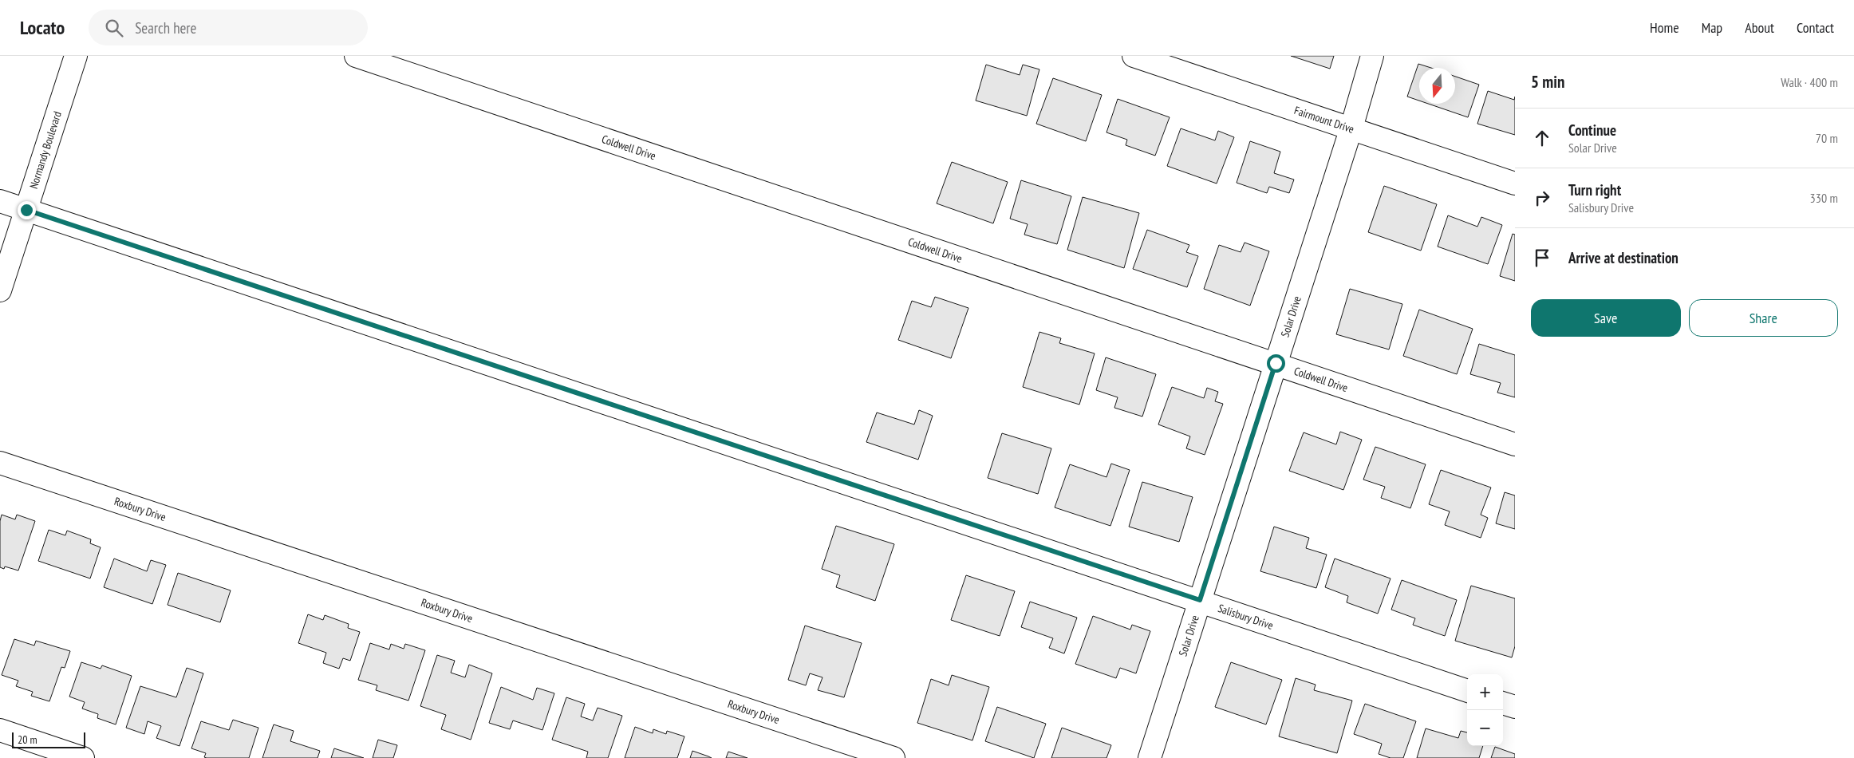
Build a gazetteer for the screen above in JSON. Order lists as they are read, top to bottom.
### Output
{
  "streets": {
    "street": [
      "Fairmount Drive",
      "Coldwell Drive",
      "Normandy Boulevard",
      "Solar Drive",
      "Roxbury Drive",
      "Salisbury Drive"
    ]
  },
  "crossings": [
    ["Fairmount Drive", "Solar Drive"],
    ["Coldwell Drive", "Solar Drive"],
    ["Normandy Boulevard", "Salisbury Drive"],
    ["Solar Drive", "Salisbury Drive"]
  ],
  "scale_bar": "20 m",
  "north": "bottom",
  "page": {
    "header": "Locato",
    "search": "Search here",
    "nav": [
      "Home",
      "Map",
      "About",
      "Contact"
    ],
    "heading": ["5 min", "Walk · 400 m"],
    "list": [
      ["Continue", "Solar Drive", "70 m"],
      ["Turn right", "Salisbury Drive", "330 m"],
      "Arrive at destination"
    ],
    "buttons": ["Save", "Share"],
    "map_buttons": ["+", "−"],
    "scale": "20 m"
  }
}
